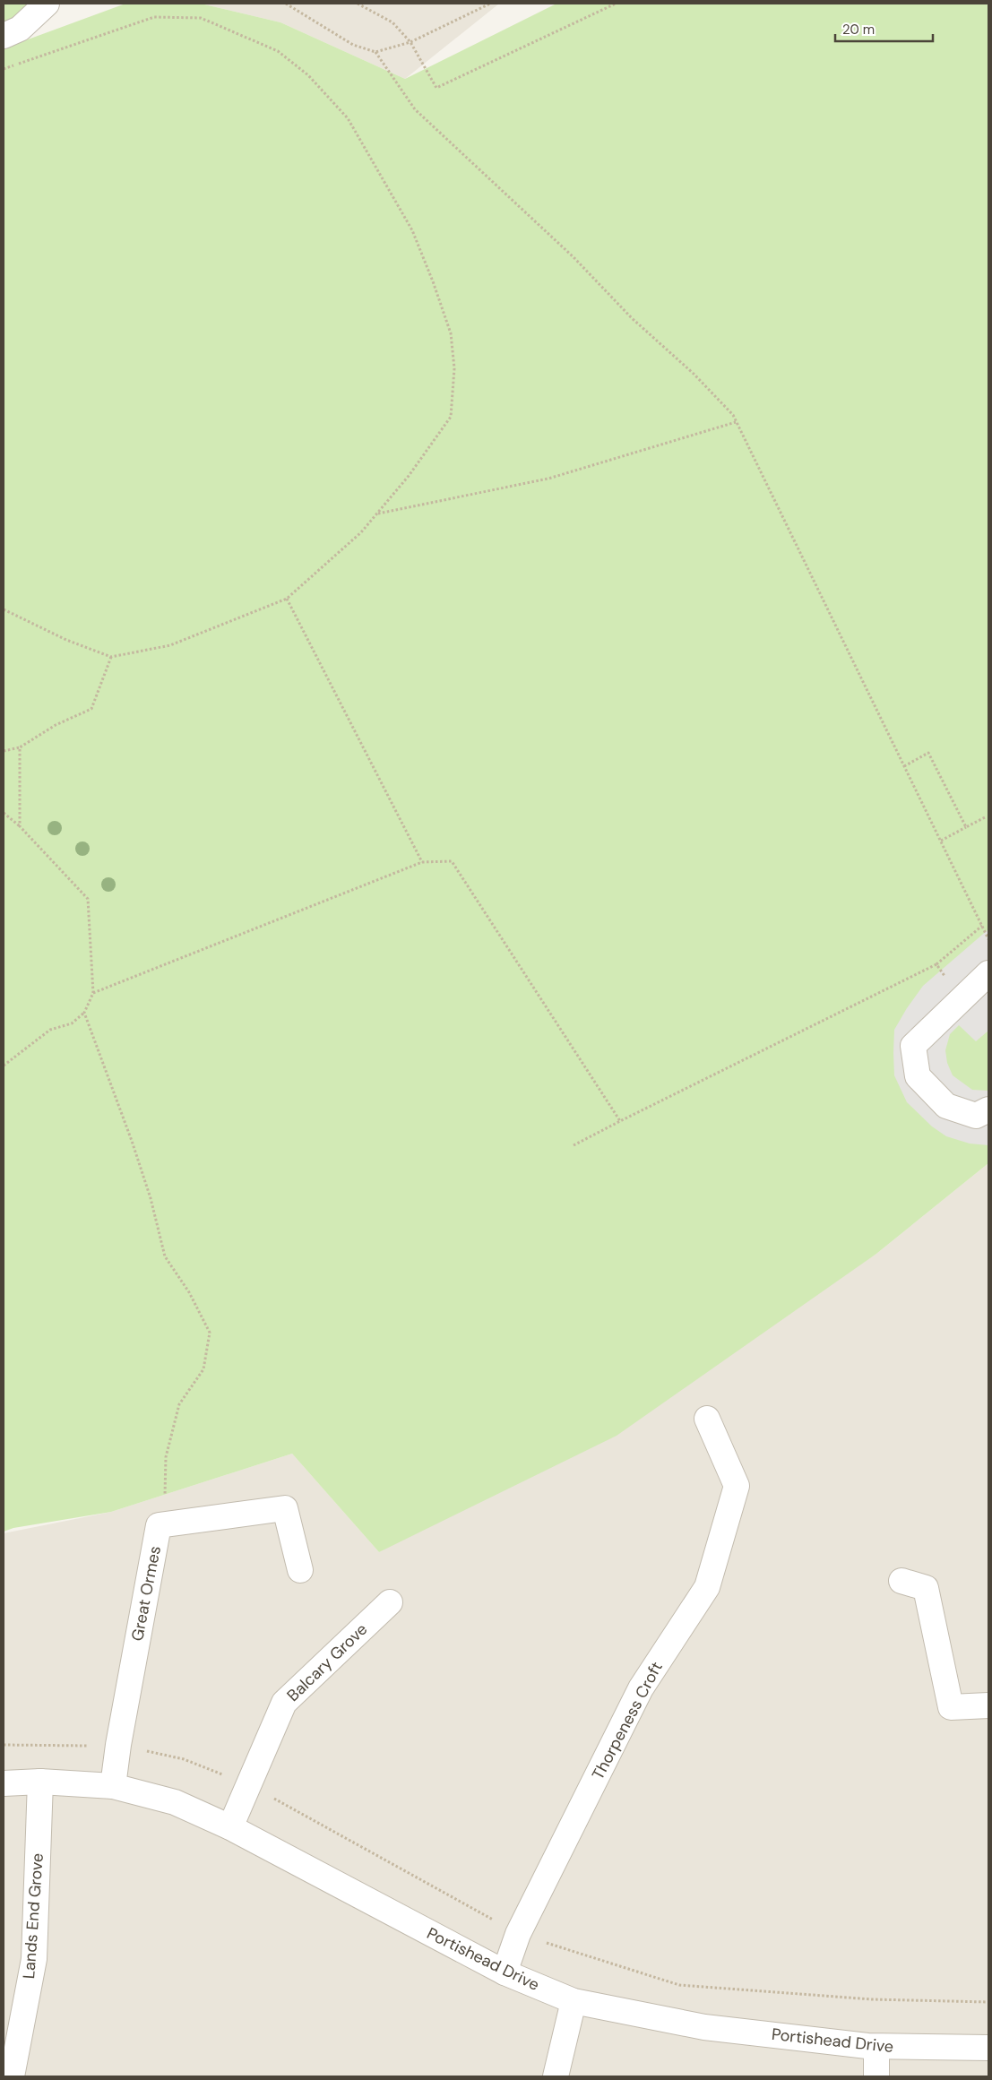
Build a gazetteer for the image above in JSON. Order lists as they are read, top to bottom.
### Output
{
  "streets": {
    "street": [
      "Great Ormes",
      "Balcary Grove",
      "Thorpeness Croft",
      "Lands End Grove",
      "Portishead Drive"
    ]
  },
  "crossings": [
    ["Great Ormes", "Portishead Drive"],
    ["Balcary Grove", "Portishead Drive"],
    ["Thorpeness Croft", "Portishead Drive"],
    ["Lands End Grove", "Portishead Drive"]
  ],
  "scale_bar": "20 m"
}
